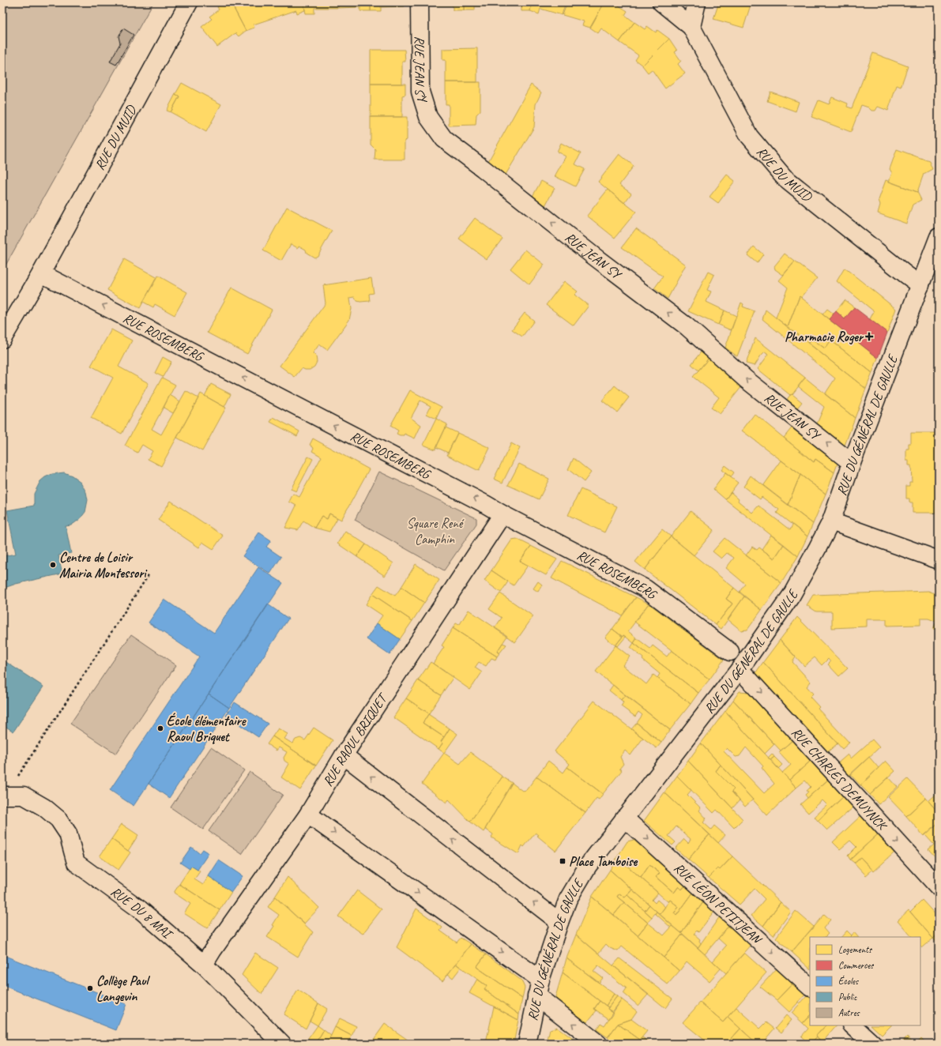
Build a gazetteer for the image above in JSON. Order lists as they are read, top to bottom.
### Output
{
  "streets": {
    "street": [
      "RUE JEAN SY",
      "RUE DU MUID",
      "RUE ROSEMBERG",
      "RUE DU GÉNÉRAL DE GAULLE",
      "RUE RAOUL BRIQUET",
      "RUE CHARLES DEMUYNCK",
      "RUE LÉON PETITJEAN",
      "RUE DU 8 MAI"
    ]
  },
  "crossings": [
    ["RUE JEAN SY", "RUE DU GÉNÉRAL DE GAULLE"],
    ["RUE DU MUID", "RUE ROSEMBERG"],
    ["RUE DU MUID", "RUE DU GÉNÉRAL DE GAULLE"],
    ["RUE ROSEMBERG", "RUE RAOUL BRIQUET"],
    ["RUE DU GÉNÉRAL DE GAULLE", "RUE CHARLES DEMUYNCK"],
    ["RUE DU GÉNÉRAL DE GAULLE", "RUE LÉON PETITJEAN"],
    ["RUE RAOUL BRIQUET", "RUE DU 8 MAI"]
  ],
  "one_way": [
    "RUE JEAN SY",
    "RUE ROSEMBERG",
    "RUE CHARLES DEMUYNCK",
    "RUE LÉON PETITJEAN"
  ],
  "parks": ["Square René Camphin"],
  "places": {
    "health": ["Pharmacie Roger"],
    "other": ["Centre de Loisir Mairia Montessori", "École élémentaire Raoul Briquet", "Collège Paul Langevin"],
    "transit": ["Place Tamboise"]
  },
  "legend": [
    "Logements",
    "Commerces",
    "Écoles",
    "Public",
    "Autres"
  ]
}
